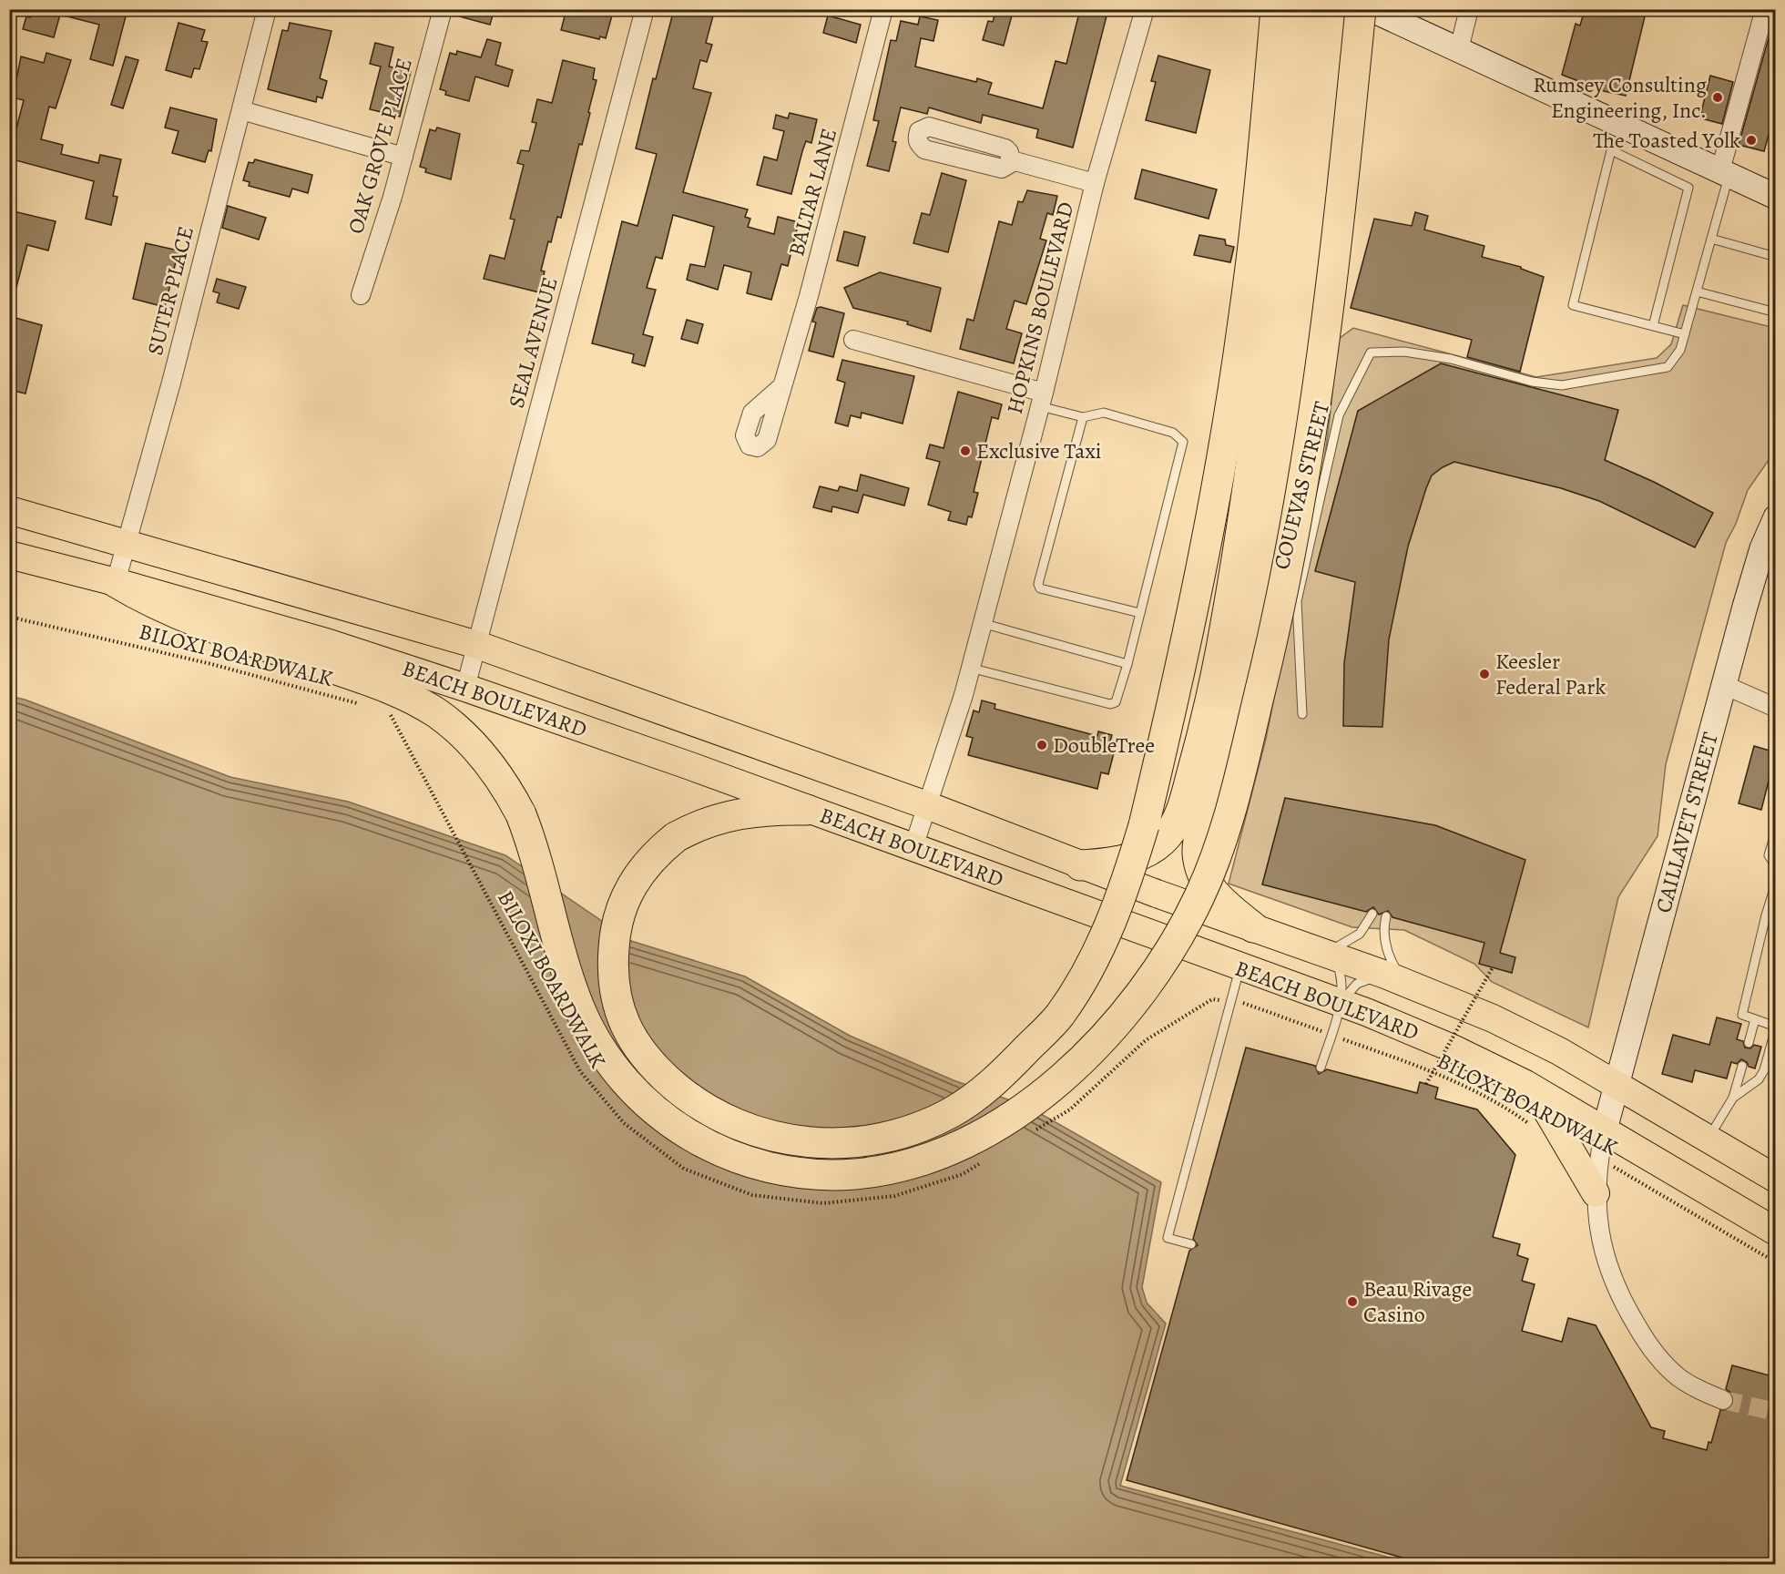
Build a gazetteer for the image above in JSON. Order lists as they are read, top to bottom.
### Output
{
  "streets": {
    "main road": ["BEACH BOULEVARD", "CAILLAVET STREET"],
    "street": [
      "OAK GROVE PLACE",
      "BALTAR LANE",
      "SUTER PLACE",
      "HOPKINS BOULEVARD",
      "SEAL AVENUE",
      "COUEVAS STREET"
    ],
    "path": ["BILOXI BOARDWALK"]
  },
  "crossings": [
    ["SUTER PLACE", "BEACH BOULEVARD"],
    ["HOPKINS BOULEVARD", "BEACH BOULEVARD"],
    ["SEAL AVENUE", "BEACH BOULEVARD"],
    ["BEACH BOULEVARD", "CAILLAVET STREET"]
  ],
  "places": [
    "Rumsey Consulting Engineering, Inc.",
    "The Toasted Yolk",
    "Exclusive Taxi",
    "Keesler Federal Park",
    "DoubleTree",
    "Beau Rivage Casino"
  ]
}
